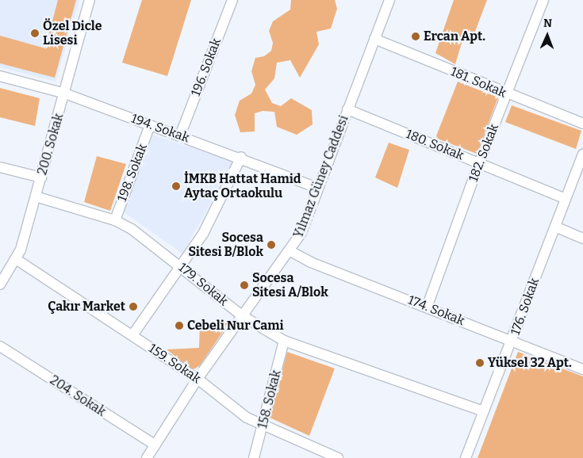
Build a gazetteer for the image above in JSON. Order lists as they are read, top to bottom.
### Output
{
  "streets": {
    "street": [
      "196. Sokak",
      "181. Sokak",
      "194. Sokak",
      "200. Sokak",
      "180. Sokak",
      "182. Sokak",
      "198. Sokak",
      "Yılmaz Güney Caddesi",
      "179. Sokak",
      "176. Sokak",
      "174. Sokak",
      "159. Sokak",
      "204. Sokak",
      "158. Sokak"
    ]
  },
  "crossings": [
    ["196. Sokak", "194. Sokak"],
    ["181. Sokak", "182. Sokak"],
    ["181. Sokak", "Yılmaz Güney Caddesi"],
    ["194. Sokak", "200. Sokak"],
    ["194. Sokak", "198. Sokak"],
    ["194. Sokak", "Yılmaz Güney Caddesi"],
    ["200. Sokak", "179. Sokak"],
    ["200. Sokak", "159. Sokak"],
    ["180. Sokak", "182. Sokak"],
    ["180. Sokak", "Yılmaz Güney Caddesi"],
    ["180. Sokak", "176. Sokak"],
    ["182. Sokak", "174. Sokak"],
    ["198. Sokak", "179. Sokak"],
    ["Yılmaz Güney Caddesi", "179. Sokak"],
    ["Yılmaz Güney Caddesi", "174. Sokak"],
    ["Yılmaz Güney Caddesi", "159. Sokak"],
    ["Yılmaz Güney Caddesi", "204. Sokak"],
    ["179. Sokak", "176. Sokak"],
    ["179. Sokak", "158. Sokak"],
    ["176. Sokak", "174. Sokak"],
    ["159. Sokak", "158. Sokak"]
  ],
  "places": [
    "Özel Dicle Lisesi",
    "Ercan Apt.",
    "İMKB Hattat Hamid Aytaç Ortaokulu",
    "Socesa Sitesi B/Blok",
    "Socesa Sitesi A/Blok",
    "Çakır Market",
    "Cebeli Nur Cami",
    "Yüksel 32 Apt."
  ],
  "north": "top"
}
